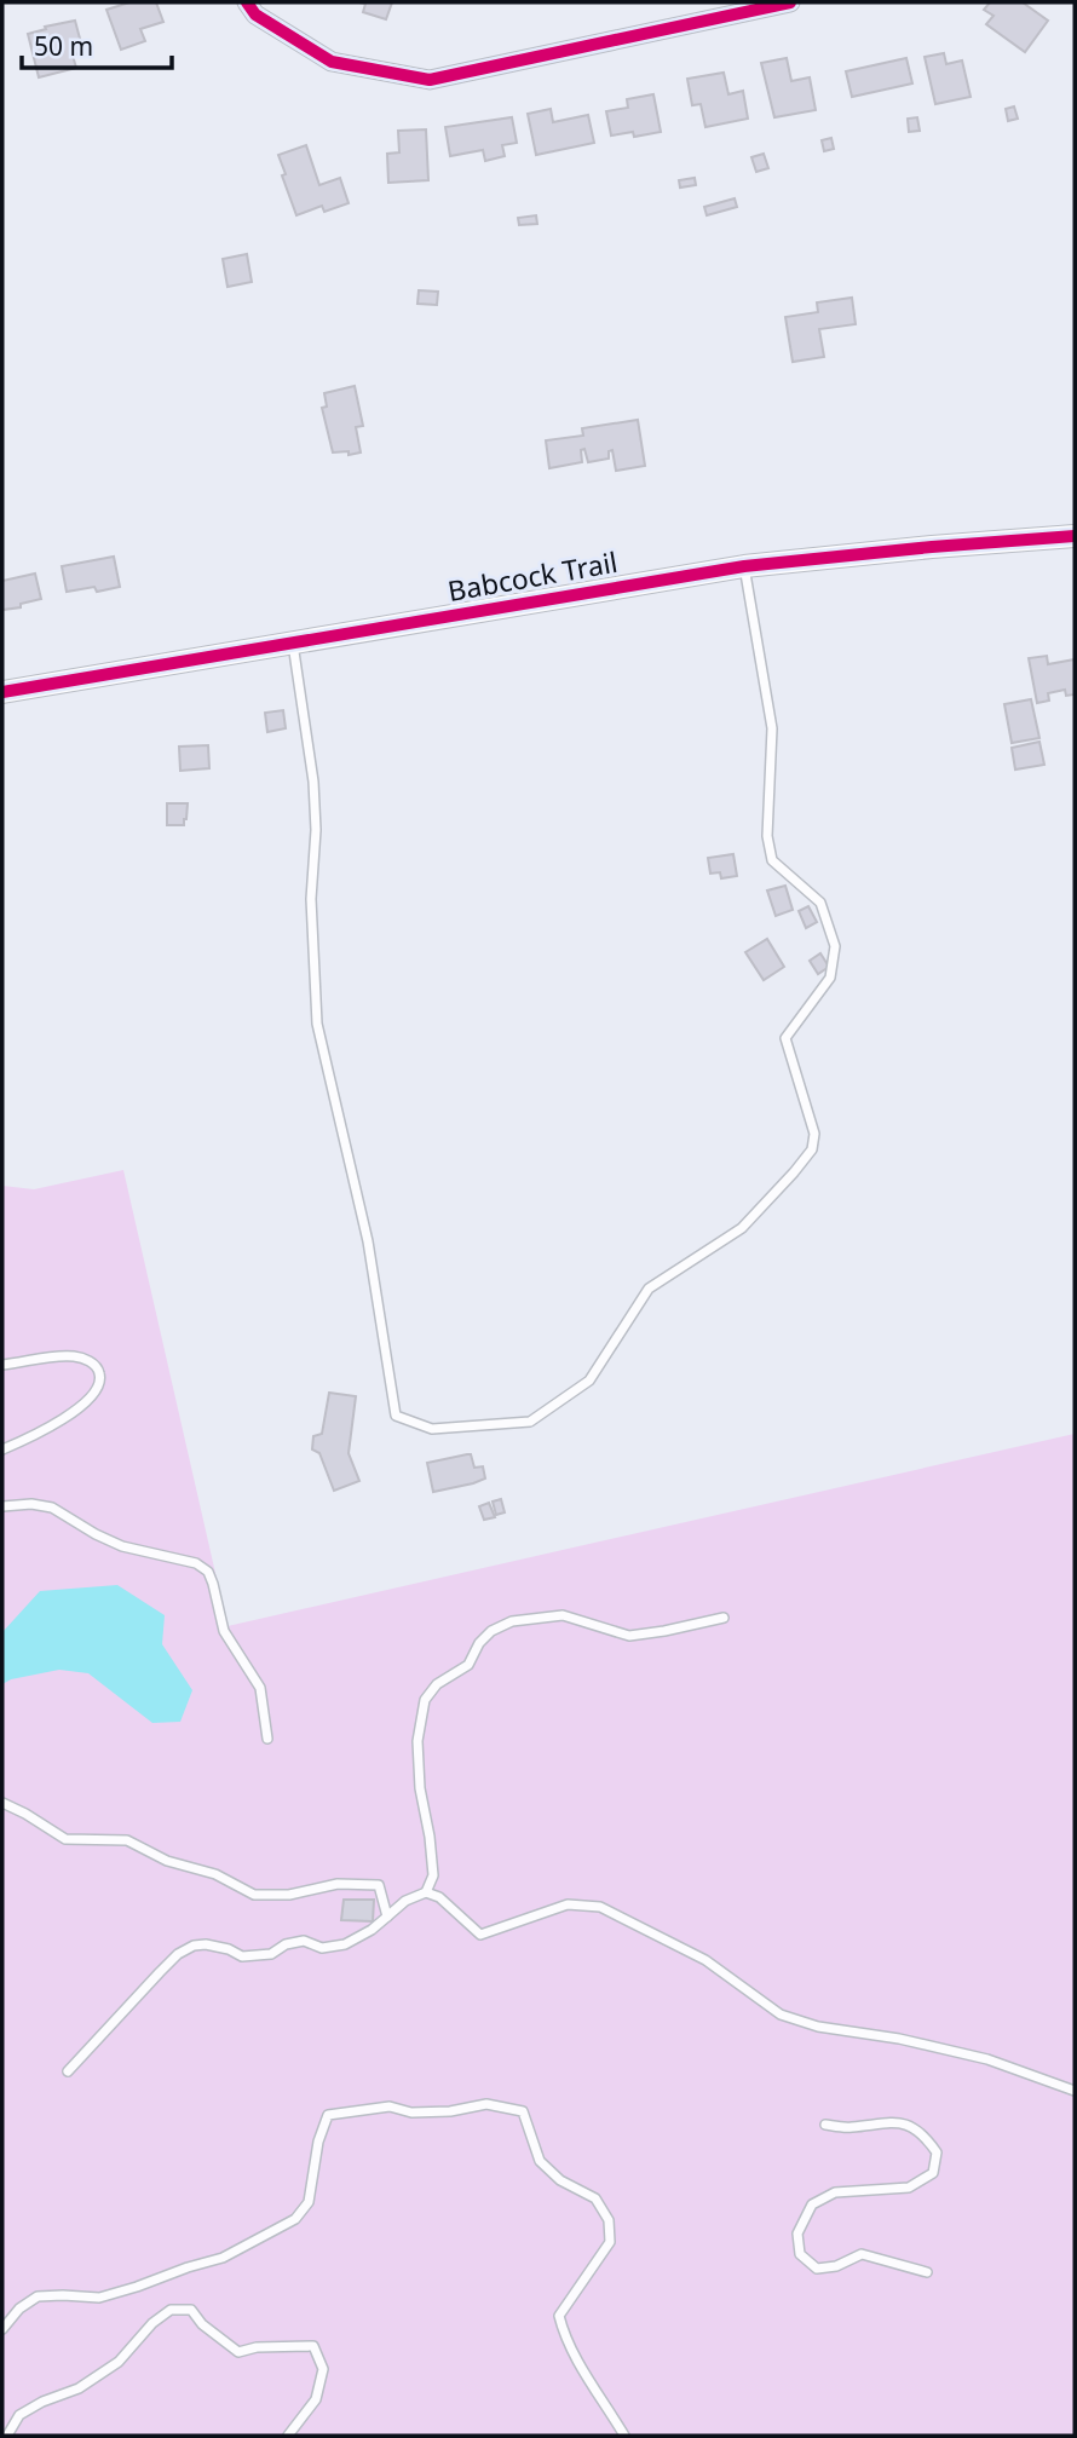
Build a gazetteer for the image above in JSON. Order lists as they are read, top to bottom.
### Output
{
  "streets": {
    "street": ["Babcock Trail"]
  },
  "scale_bar": "50 m"
}
